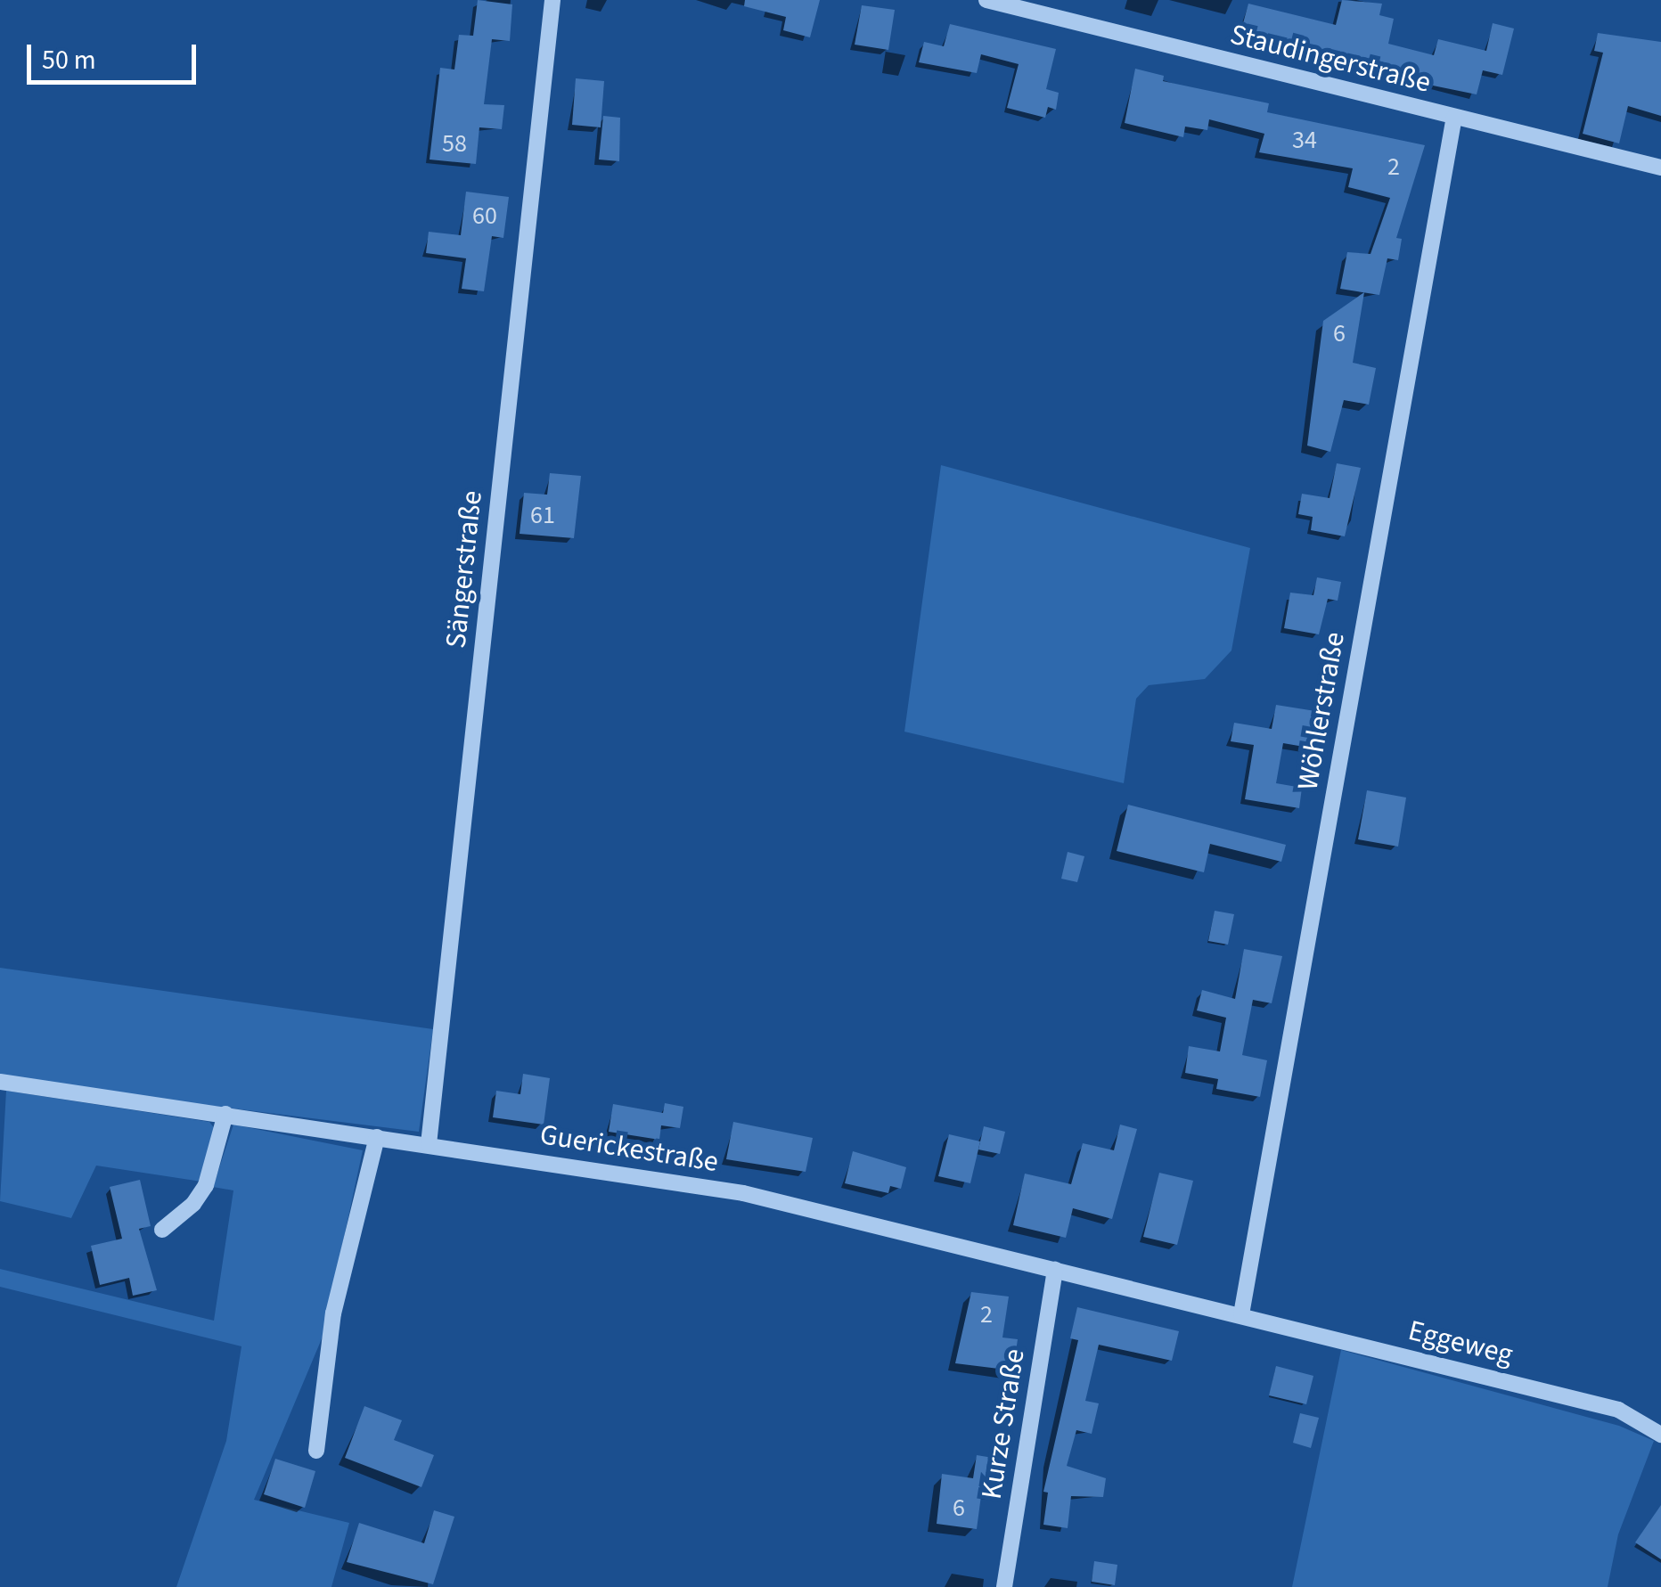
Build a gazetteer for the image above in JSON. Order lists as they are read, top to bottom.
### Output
{
  "streets": {
    "street": [
      "Staudingerstraße",
      "Sängerstraße",
      "Wöhlerstraße",
      "Guerickestraße",
      "Eggeweg",
      "Kurze Straße"
    ]
  },
  "crossings": [
    ["Staudingerstraße", "Wöhlerstraße"],
    ["Sängerstraße", "Guerickestraße"],
    ["Wöhlerstraße", "Guerickestraße"],
    ["Wöhlerstraße", "Eggeweg"],
    ["Guerickestraße", "Eggeweg"],
    ["Guerickestraße", "Kurze Straße"]
  ],
  "house_numbers": [
    "34",
    "58",
    "2",
    "60",
    "6",
    "61",
    "2",
    "6"
  ],
  "scale_bar": "50 m"
}
